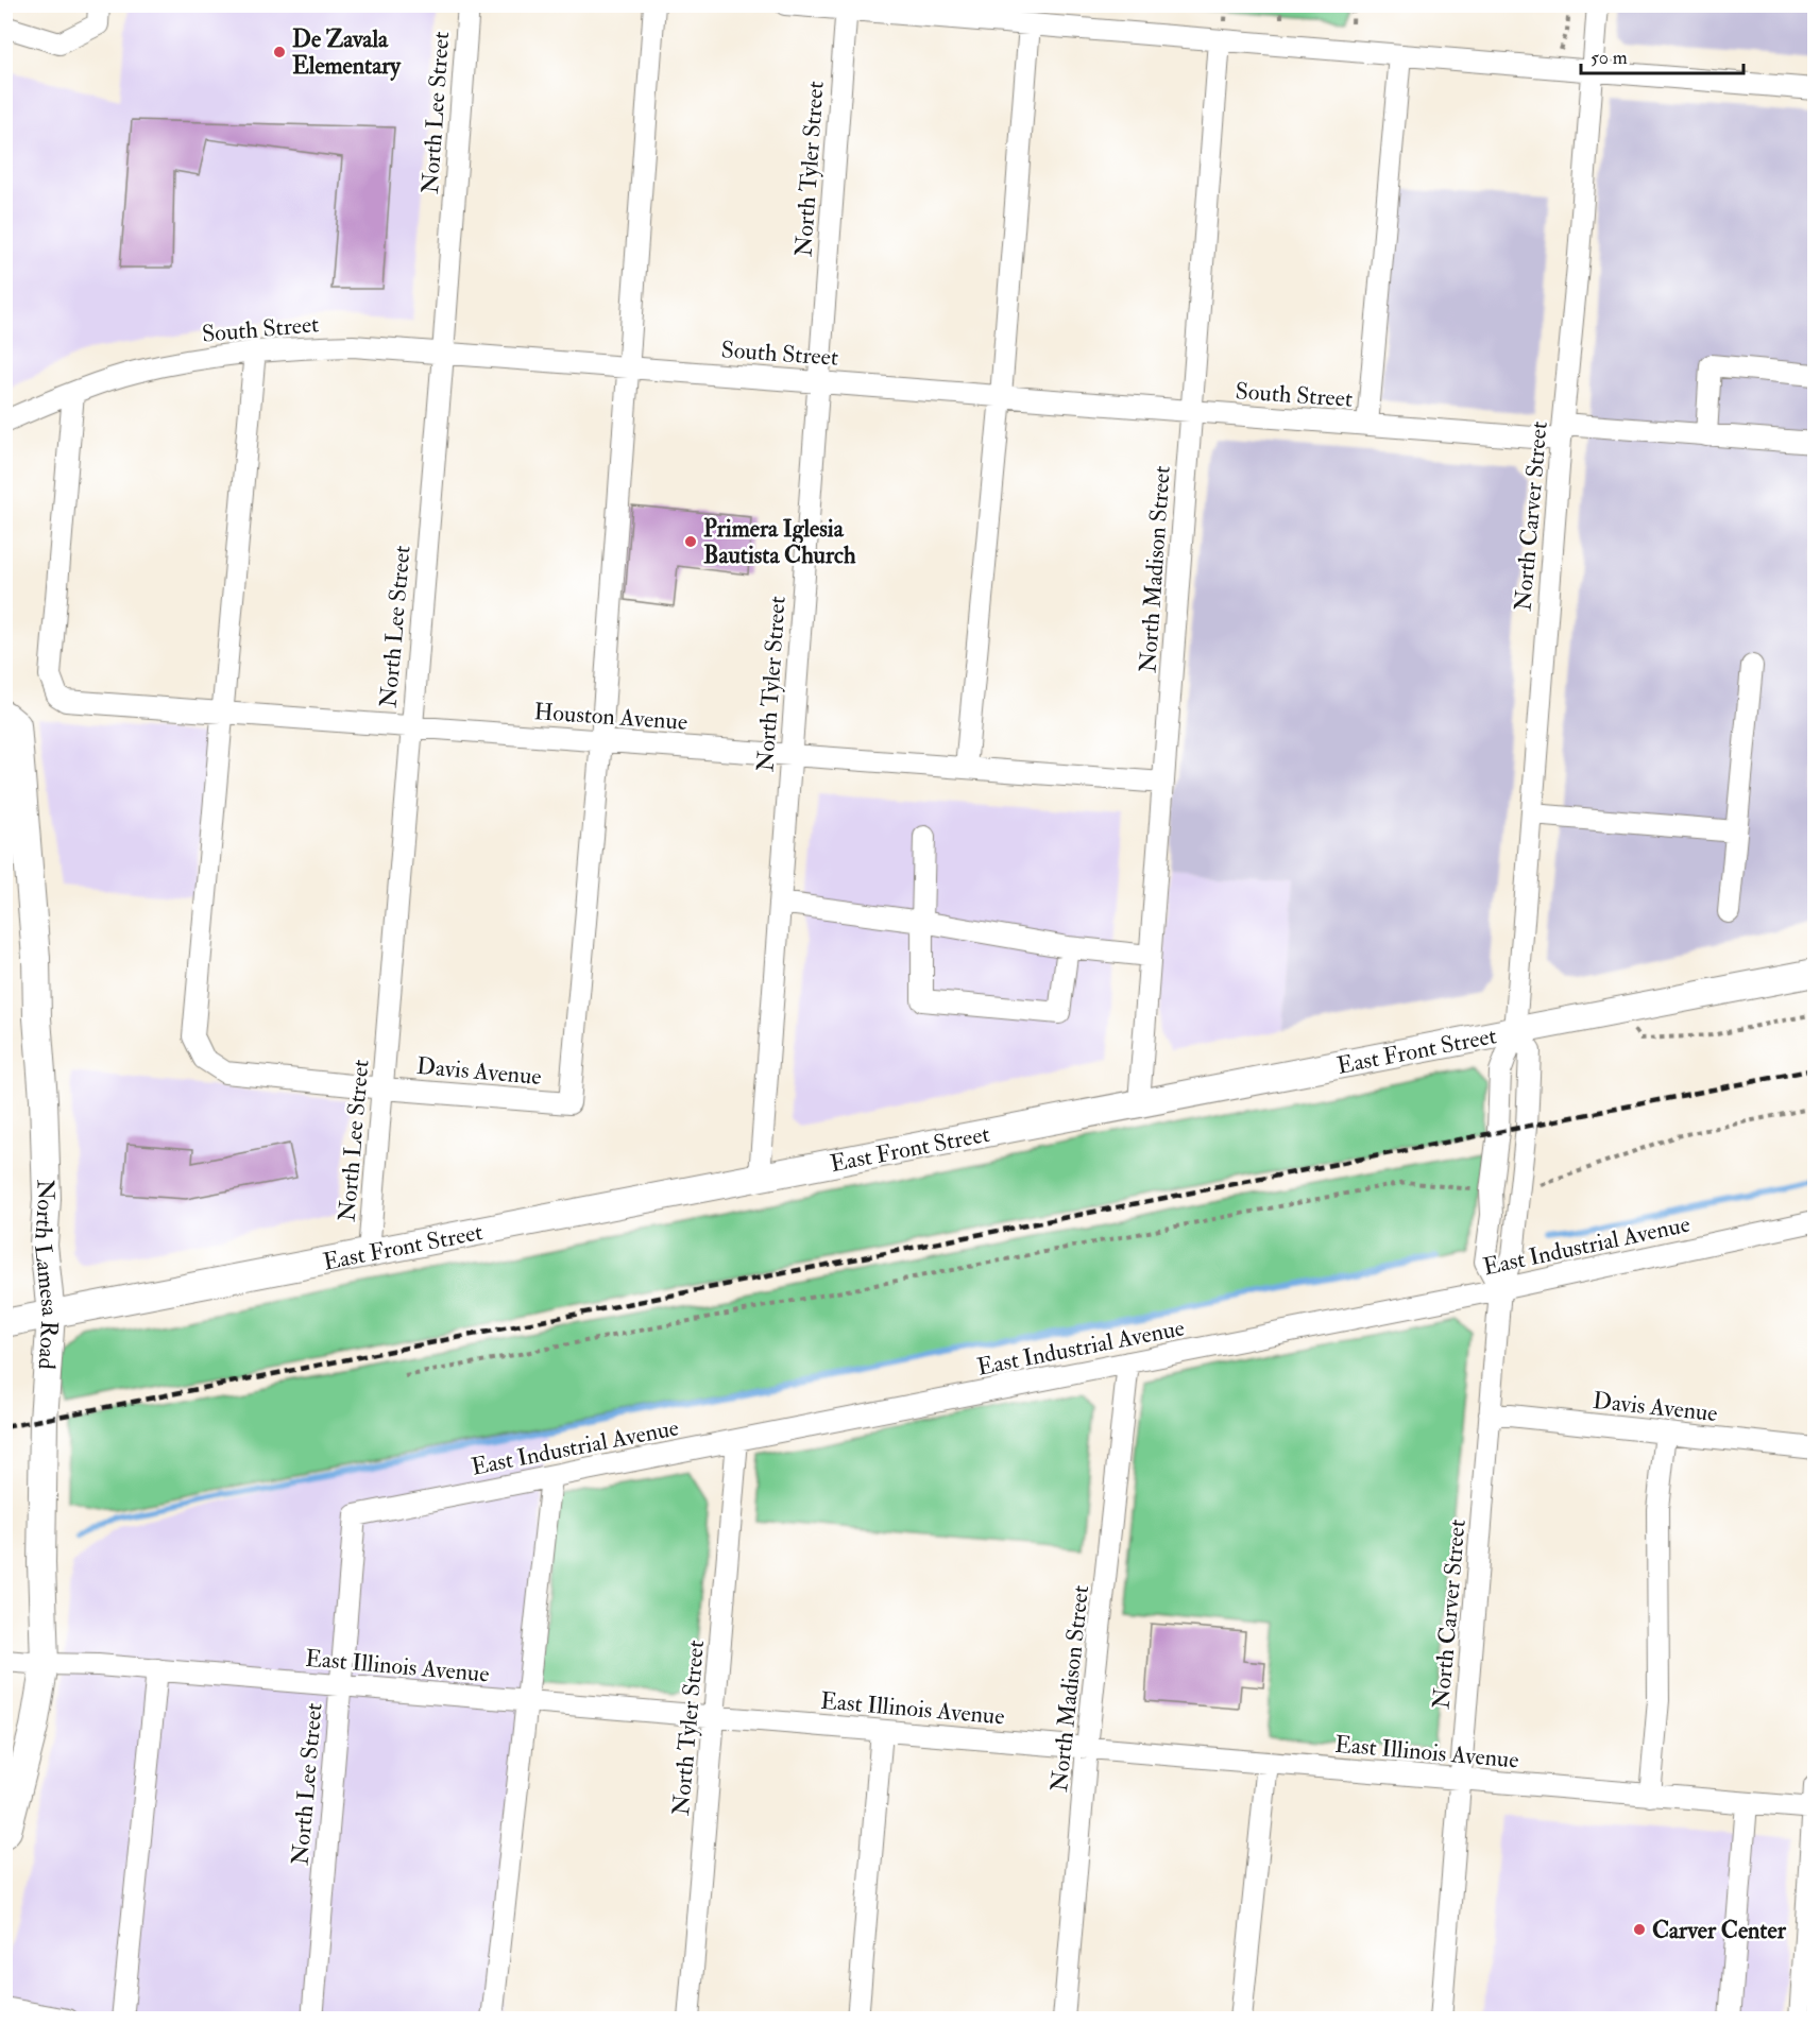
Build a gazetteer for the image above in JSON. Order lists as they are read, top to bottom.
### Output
{
  "streets": {
    "main road": ["East Front Street", "North Lamesa Road"],
    "street": [
      "North Lee Street",
      "North Tyler Street",
      "South Street",
      "North Carver Street",
      "North Madison Street",
      "Houston Avenue",
      "Davis Avenue",
      "East Industrial Avenue",
      "East Illinois Avenue"
    ]
  },
  "crossings": [
    ["North Lee Street", "South Street"],
    ["North Lee Street", "Houston Avenue"],
    ["North Lee Street", "East Front Street"],
    ["North Lee Street", "Davis Avenue"],
    ["North Lee Street", "East Industrial Avenue"],
    ["North Lee Street", "East Illinois Avenue"],
    ["North Tyler Street", "South Street"],
    ["North Tyler Street", "Houston Avenue"],
    ["North Tyler Street", "East Front Street"],
    ["North Tyler Street", "East Industrial Avenue"],
    ["North Tyler Street", "East Illinois Avenue"],
    ["South Street", "North Carver Street"],
    ["South Street", "North Madison Street"],
    ["South Street", "Houston Avenue"],
    ["South Street", "Davis Avenue"],
    ["North Carver Street", "East Front Street"],
    ["North Carver Street", "Davis Avenue"],
    ["North Carver Street", "East Industrial Avenue"],
    ["North Carver Street", "East Illinois Avenue"],
    ["North Madison Street", "Houston Avenue"],
    ["North Madison Street", "East Front Street"],
    ["North Madison Street", "East Industrial Avenue"],
    ["North Madison Street", "East Illinois Avenue"],
    ["Houston Avenue", "Davis Avenue"],
    ["East Front Street", "North Lamesa Road"],
    ["North Lamesa Road", "East Illinois Avenue"]
  ],
  "places": ["De Zavala Elementary", "Primera Iglesia Bautista Church", "Carver Center"],
  "scale_bar": "50 m"
}
